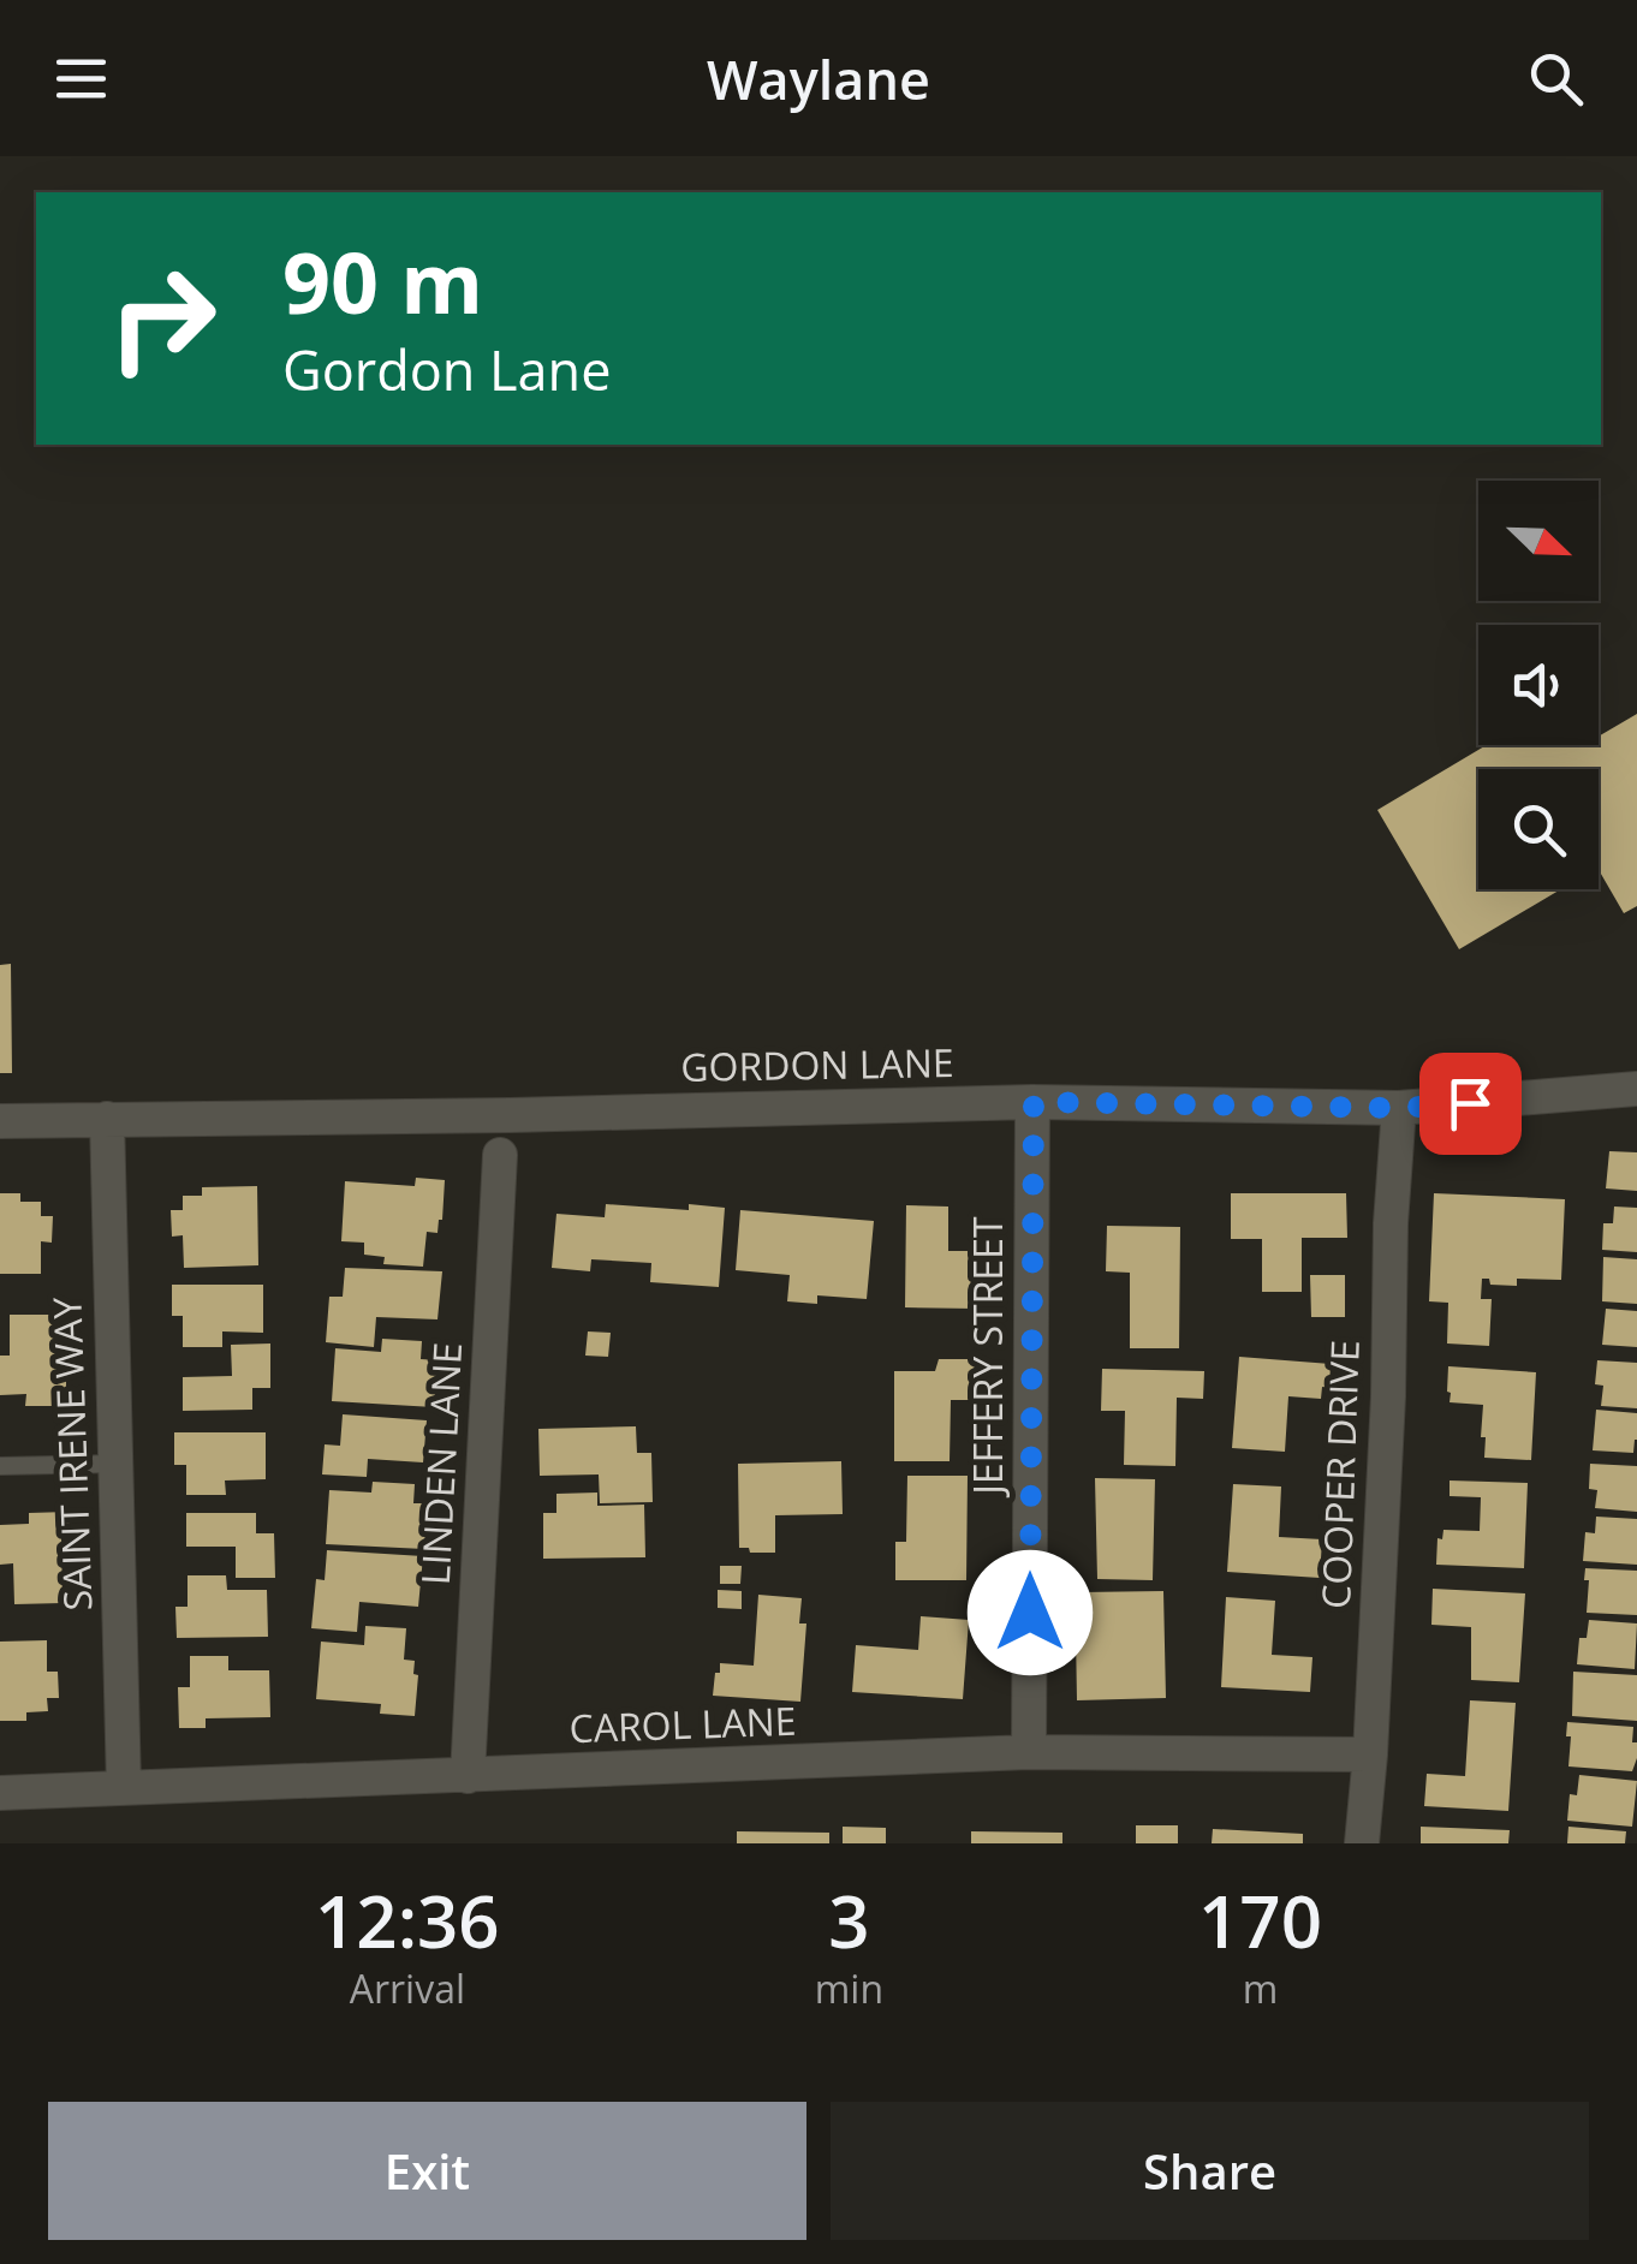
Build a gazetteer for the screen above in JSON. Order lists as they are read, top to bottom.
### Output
{
  "streets": {
    "street": [
      "GORDON LANE",
      "JEFFERY STREET",
      "SAINT IRENE WAY",
      "LINDEN LANE",
      "COOPER DRIVE",
      "CAROL LANE"
    ]
  },
  "crossings": [
    ["GORDON LANE", "JEFFERY STREET"],
    ["GORDON LANE", "SAINT IRENE WAY"],
    ["GORDON LANE", "COOPER DRIVE"],
    ["JEFFERY STREET", "CAROL LANE"],
    ["SAINT IRENE WAY", "CAROL LANE"],
    ["LINDEN LANE", "CAROL LANE"],
    ["COOPER DRIVE", "CAROL LANE"]
  ],
  "north": "bottom right",
  "page": {
    "header": "Waylane",
    "turn": ["90 m", "Gordon Lane"],
    "eta": [
      "12:36",
      "Arrival",
      "3",
      "min",
      "170",
      "m"
    ],
    "buttons": ["Exit", "Share"]
  }
}
